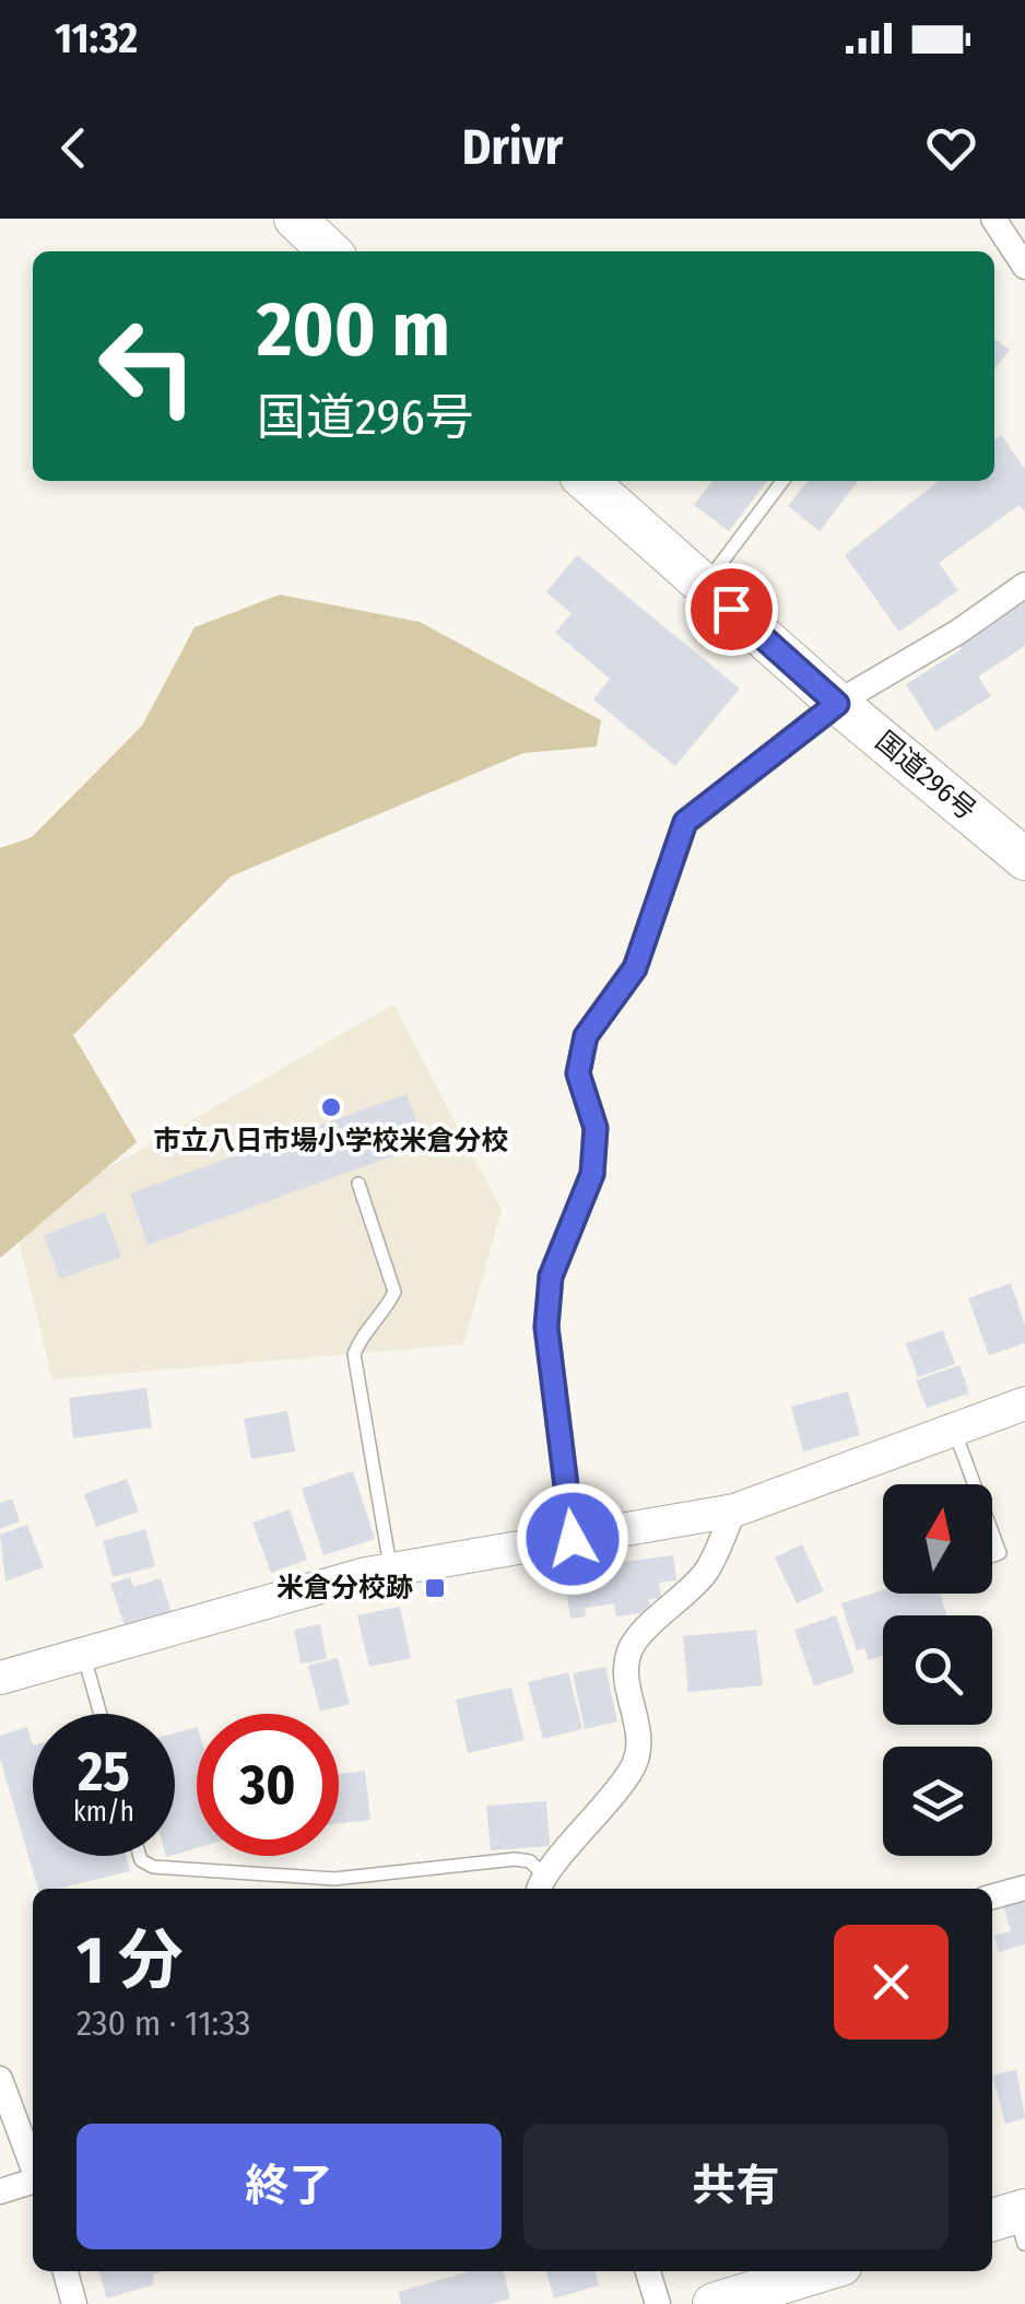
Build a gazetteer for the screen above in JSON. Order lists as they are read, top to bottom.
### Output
{
  "streets": {
    "highway": ["国道296号"]
  },
  "places": {
    "other": ["市立八日市場小学校米倉分校"],
    "transit": ["米倉分校跡"]
  },
  "north": "top",
  "page": {
    "status": "11:32",
    "header": "Drivr",
    "turn": ["200 m", "国道296号"],
    "speed": "25 km/h",
    "limit": "30",
    "heading": ["1 分", "230 m · 11:33"],
    "buttons": ["終了", "共有"]
  }
}
